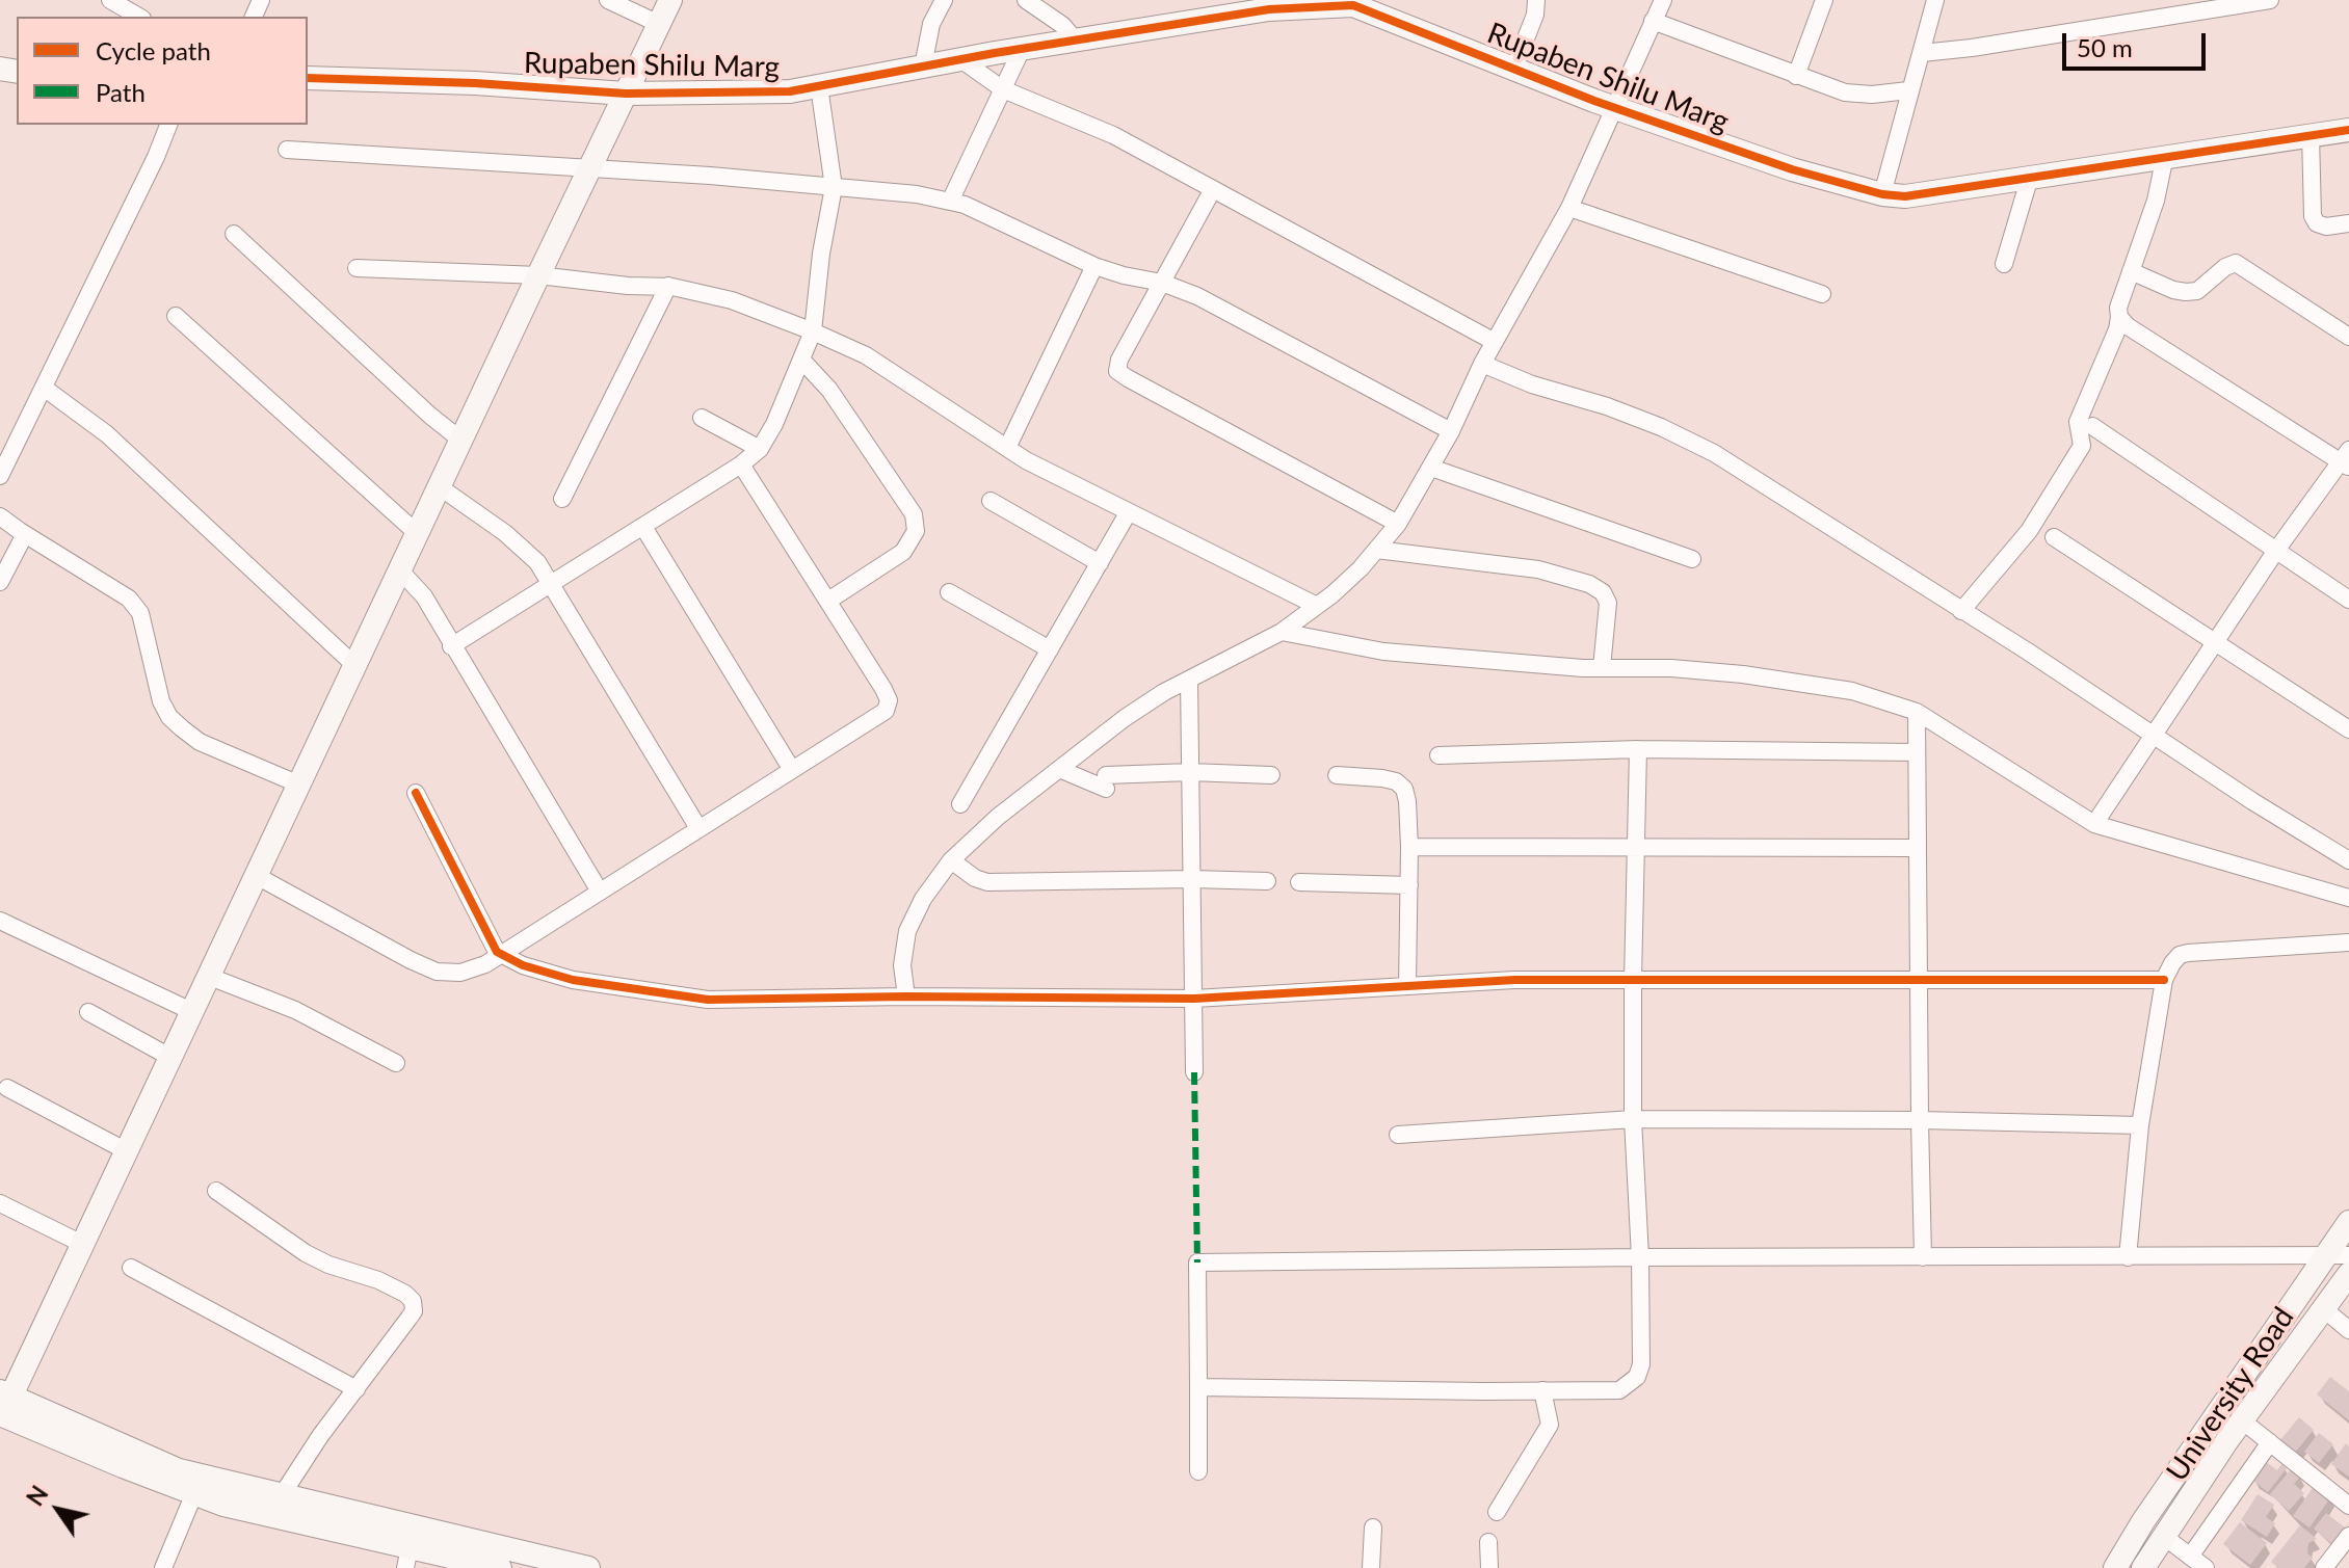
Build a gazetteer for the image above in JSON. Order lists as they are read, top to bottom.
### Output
{
  "streets": {
    "street": ["Rupaben Shilu Marg", "University Road"]
  },
  "legend": ["Cycle path", "Path"],
  "scale_bar": "50 m",
  "north": "top left"
}
